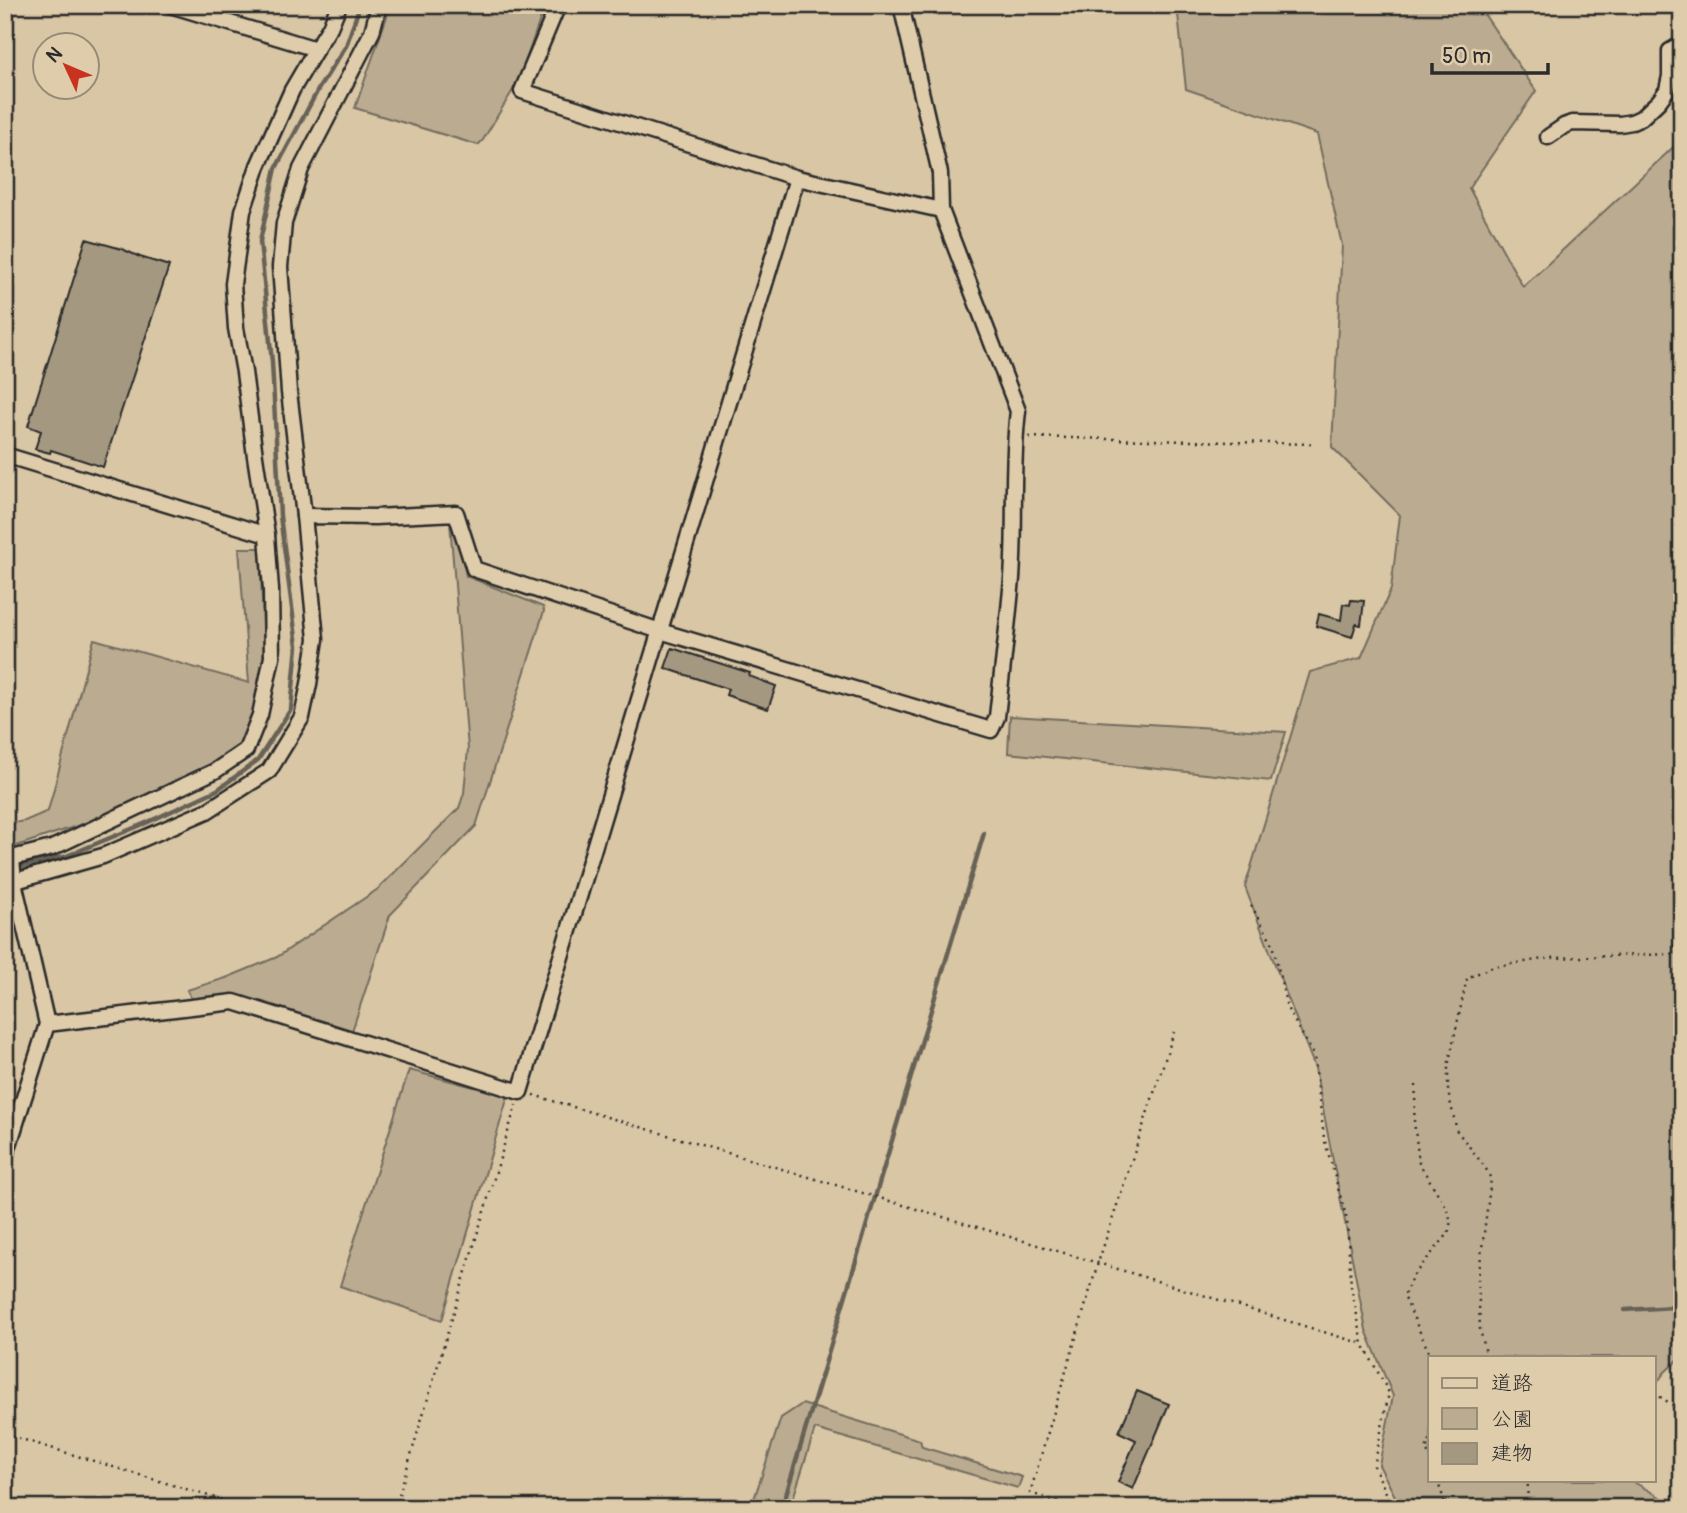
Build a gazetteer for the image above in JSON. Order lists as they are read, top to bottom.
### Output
{
  "legend": ["道路", "公園", "建物"],
  "scale_bar": "50 m",
  "north": "top left"
}
